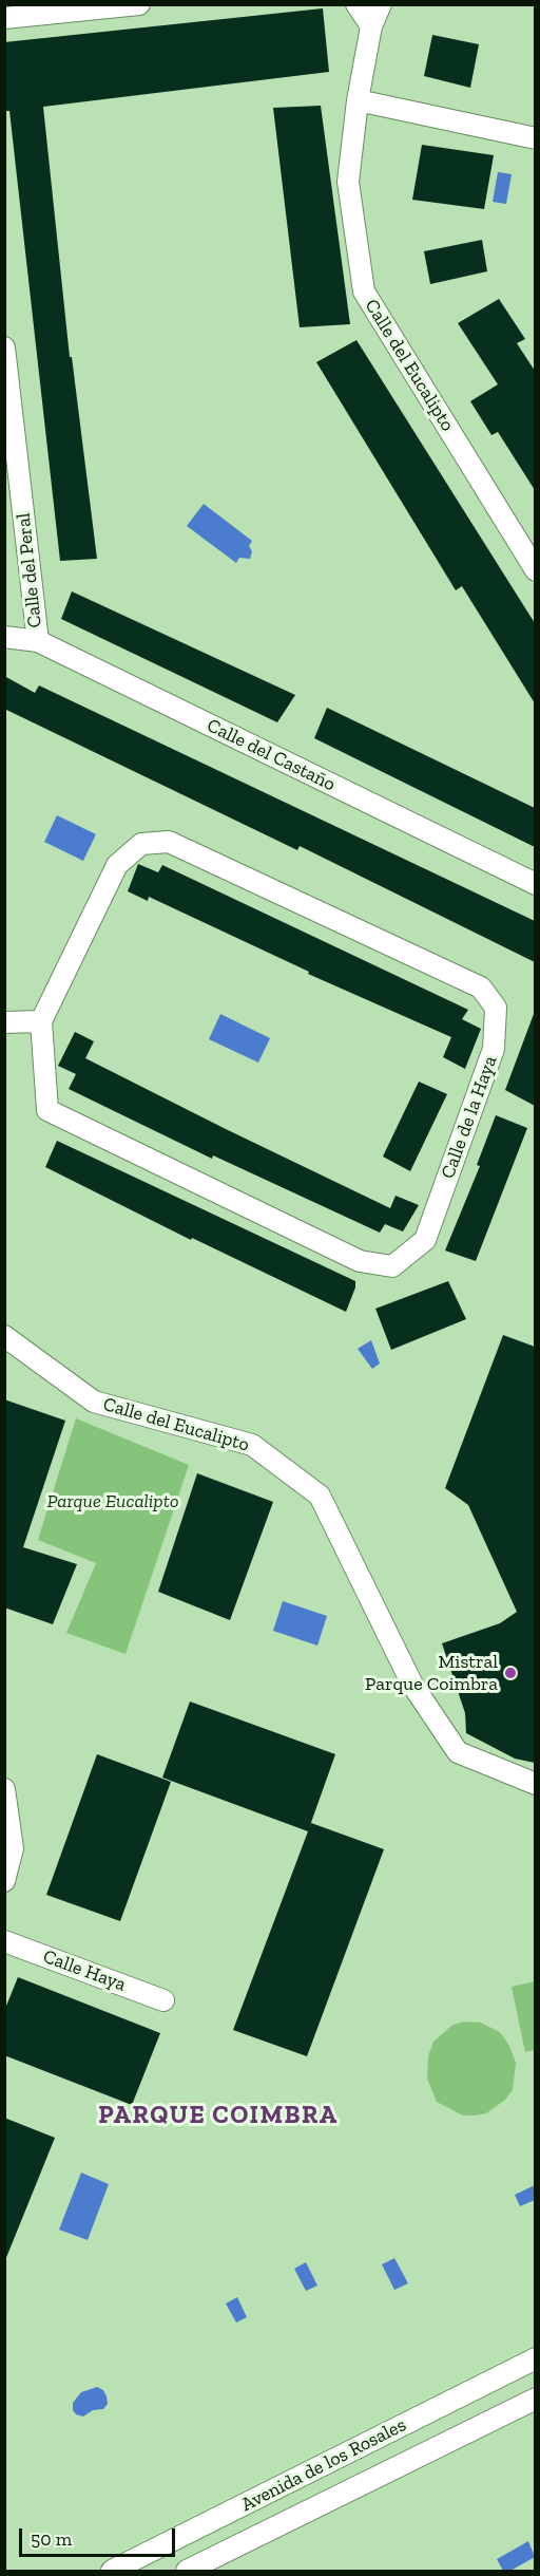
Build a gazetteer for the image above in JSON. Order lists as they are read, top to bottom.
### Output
{
  "streets": {
    "street": [
      "Calle del Eucalipto",
      "Calle del Peral",
      "Calle del Castaño",
      "Calle de la Haya",
      "Calle Haya",
      "Avenida de los Rosales"
    ]
  },
  "crossings": [
    ["Calle del Peral", "Calle del Castaño"]
  ],
  "districts": ["PARQUE COIMBRA"],
  "parks": ["Parque Eucalipto"],
  "places": ["Mistral Parque Coimbra"],
  "scale_bar": "50 m"
}
